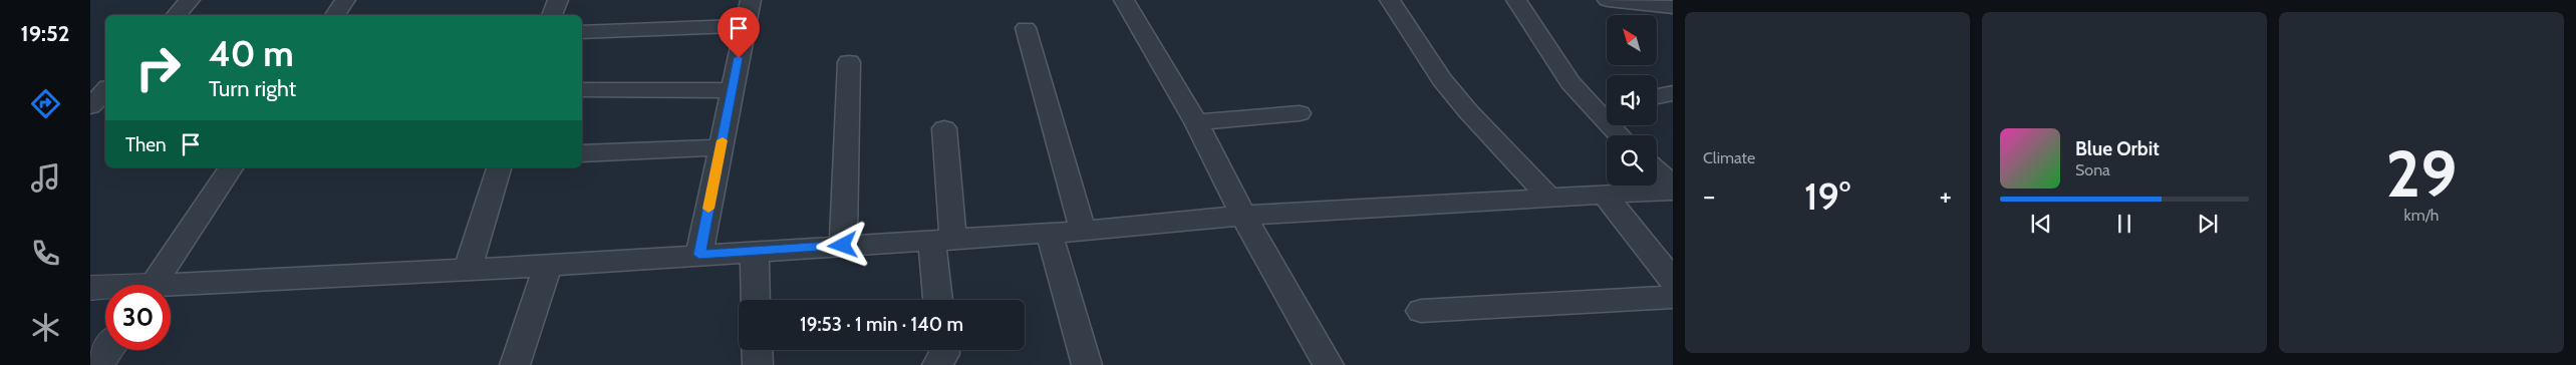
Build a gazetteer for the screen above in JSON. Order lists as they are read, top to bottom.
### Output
{
  "north": "top left",
  "page": {
    "tabs": "19:52",
    "tile": [
      "Climate",
      ["29", "km/h"]
    ],
    "turn": ["40 m", "Turn right"],
    "then": "Then",
    "song": ["Blue Orbit", "Sona"],
    "heat": ["−", "19°", "+"],
    "limit": "30",
    "trip": "19:53 · 1 min · 140 m"
  }
}
